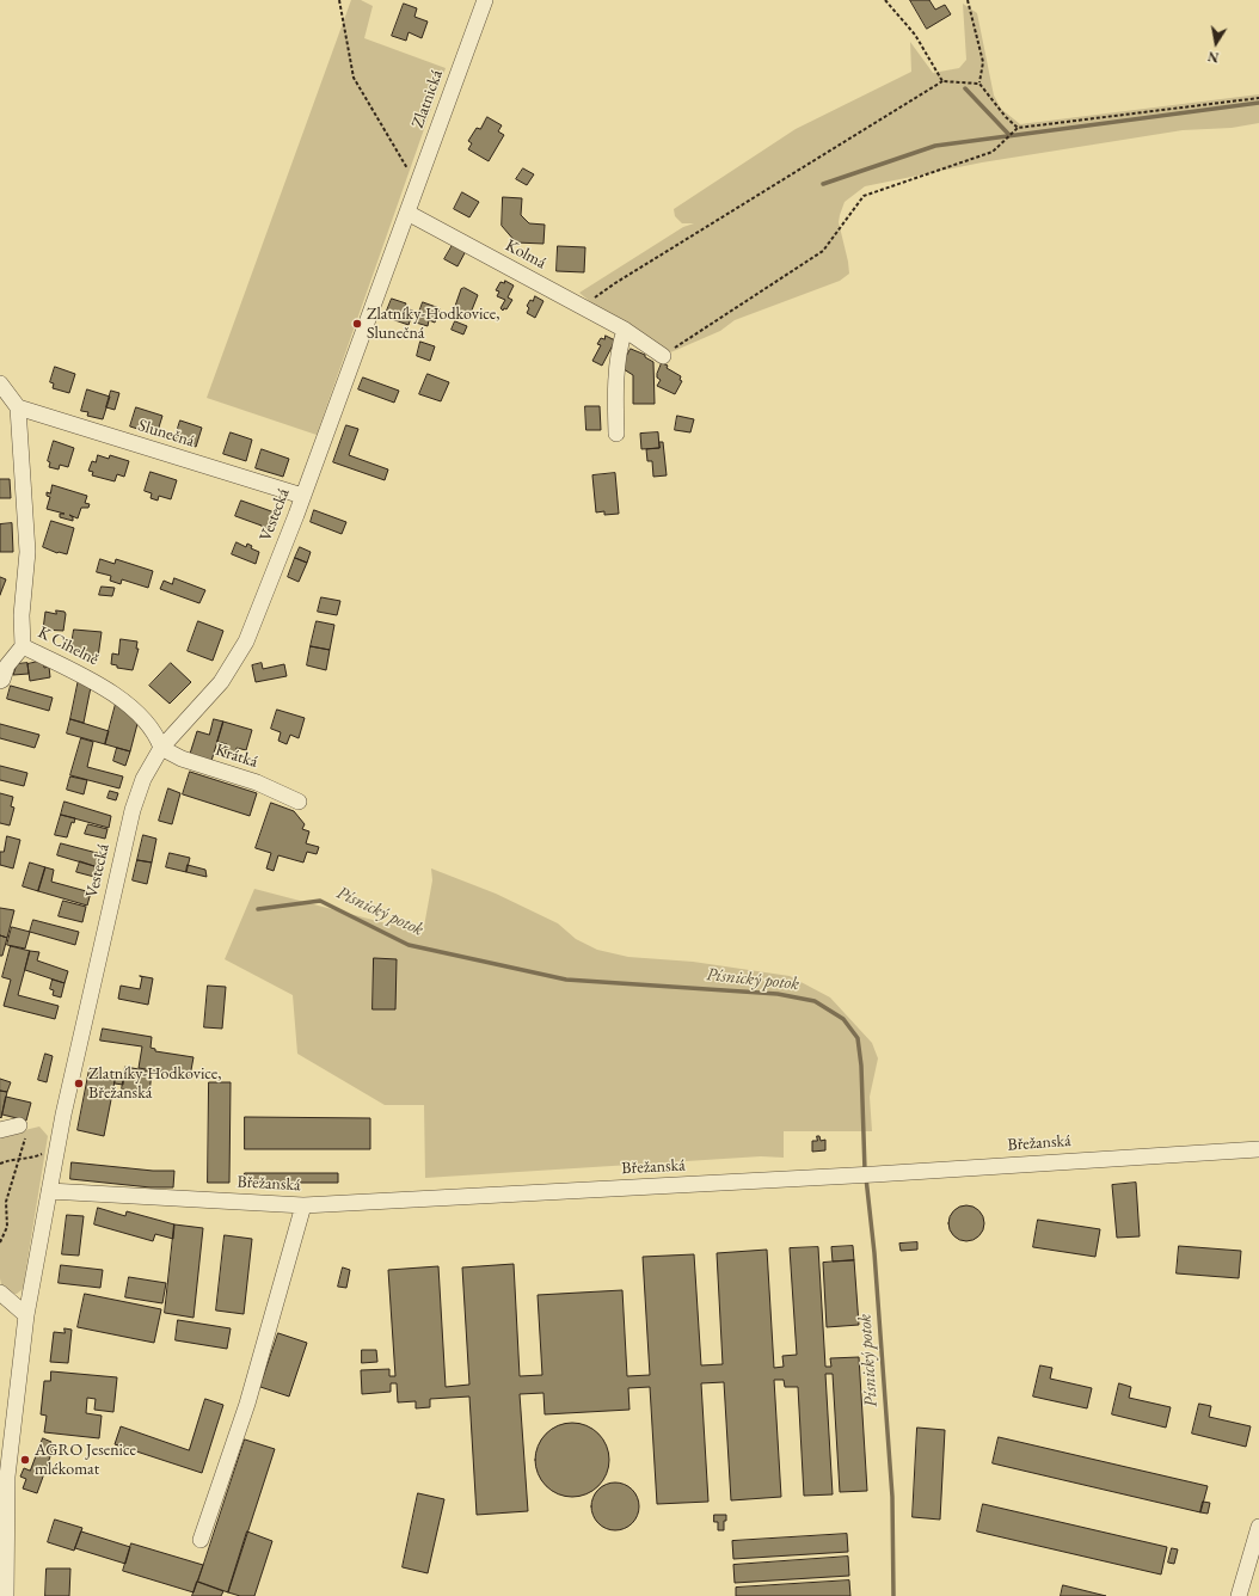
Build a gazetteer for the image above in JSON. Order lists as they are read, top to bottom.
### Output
{
  "streets": {
    "street": [
      "Zlatnická",
      "Kolmá",
      "Slunečná",
      "Vestecká",
      "K Cihelně",
      "Krátká",
      "Břežanská"
    ]
  },
  "crossings": [
    ["Zlatnická", "Kolmá"],
    ["Zlatnická", "Vestecká"],
    ["Kolmá", "Vestecká"],
    ["Slunečná", "Vestecká"],
    ["Slunečná", "K Cihelně"],
    ["Vestecká", "K Cihelně"],
    ["Vestecká", "Krátká"],
    ["Vestecká", "Břežanská"],
    ["K Cihelně", "Krátká"]
  ],
  "water": ["Písnický potok"],
  "places": ["Zlatníky-Hodkovice, Slunečná", "Zlatníky-Hodkovice, Břežanská", "AGRO Jesenice mlékomat"],
  "north": "bottom"
}
